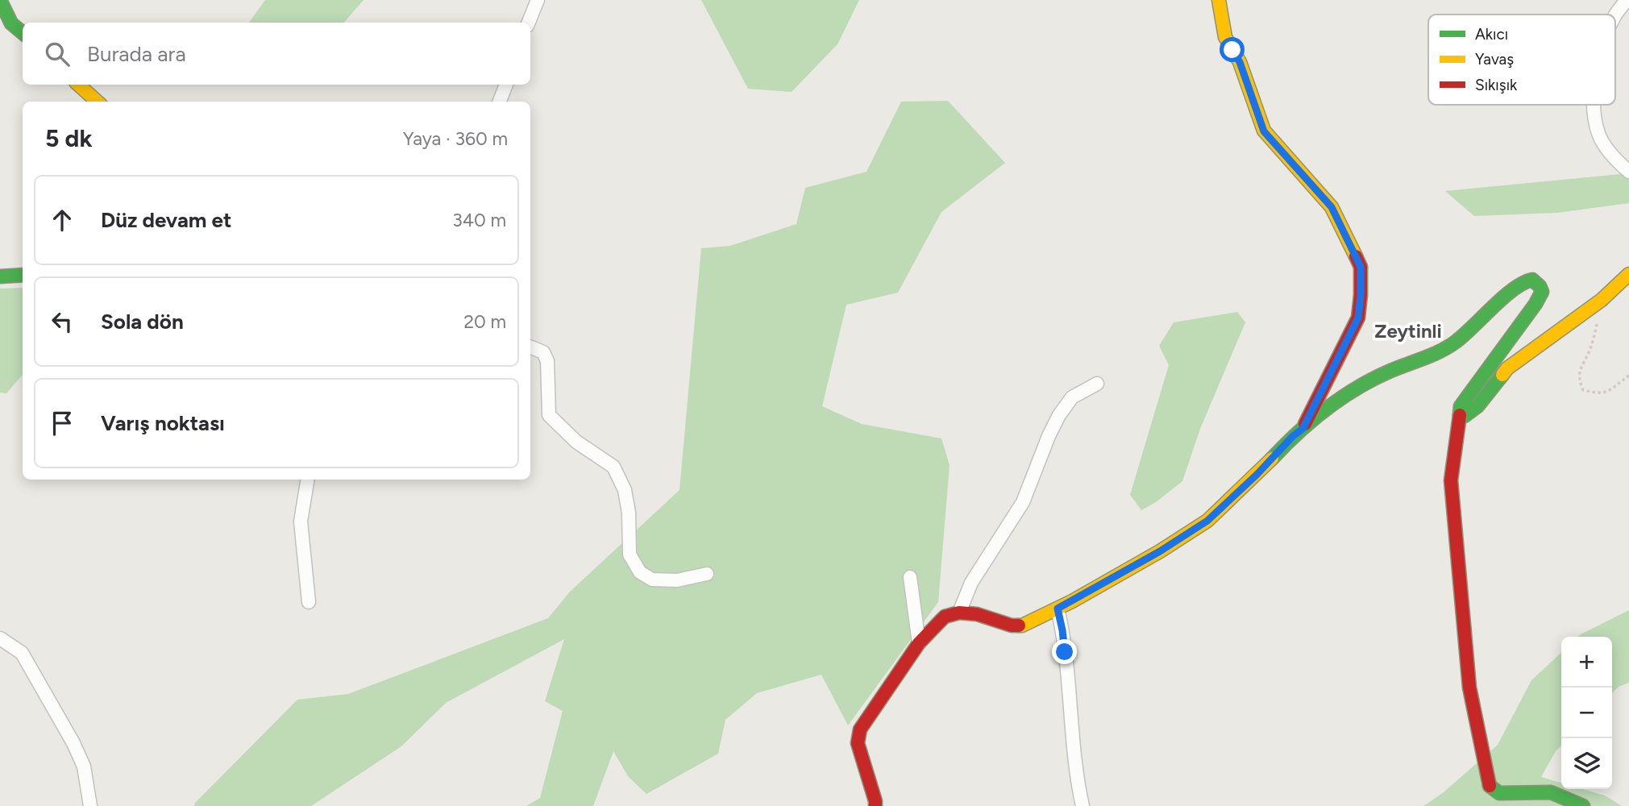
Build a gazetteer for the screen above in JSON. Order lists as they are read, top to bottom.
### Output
{
  "districts": ["Zeytinli"],
  "legend": ["Akıcı", "Yavaş", "Sıkışık"],
  "page": {
    "search": "Burada ara",
    "heading": ["5 dk", "Yaya · 360 m"],
    "list": [
      ["Düz devam et", "340 m"],
      ["Sola dön", "20 m"],
      "Varış noktası"
    ],
    "map_buttons": ["+", "−"]
  }
}
